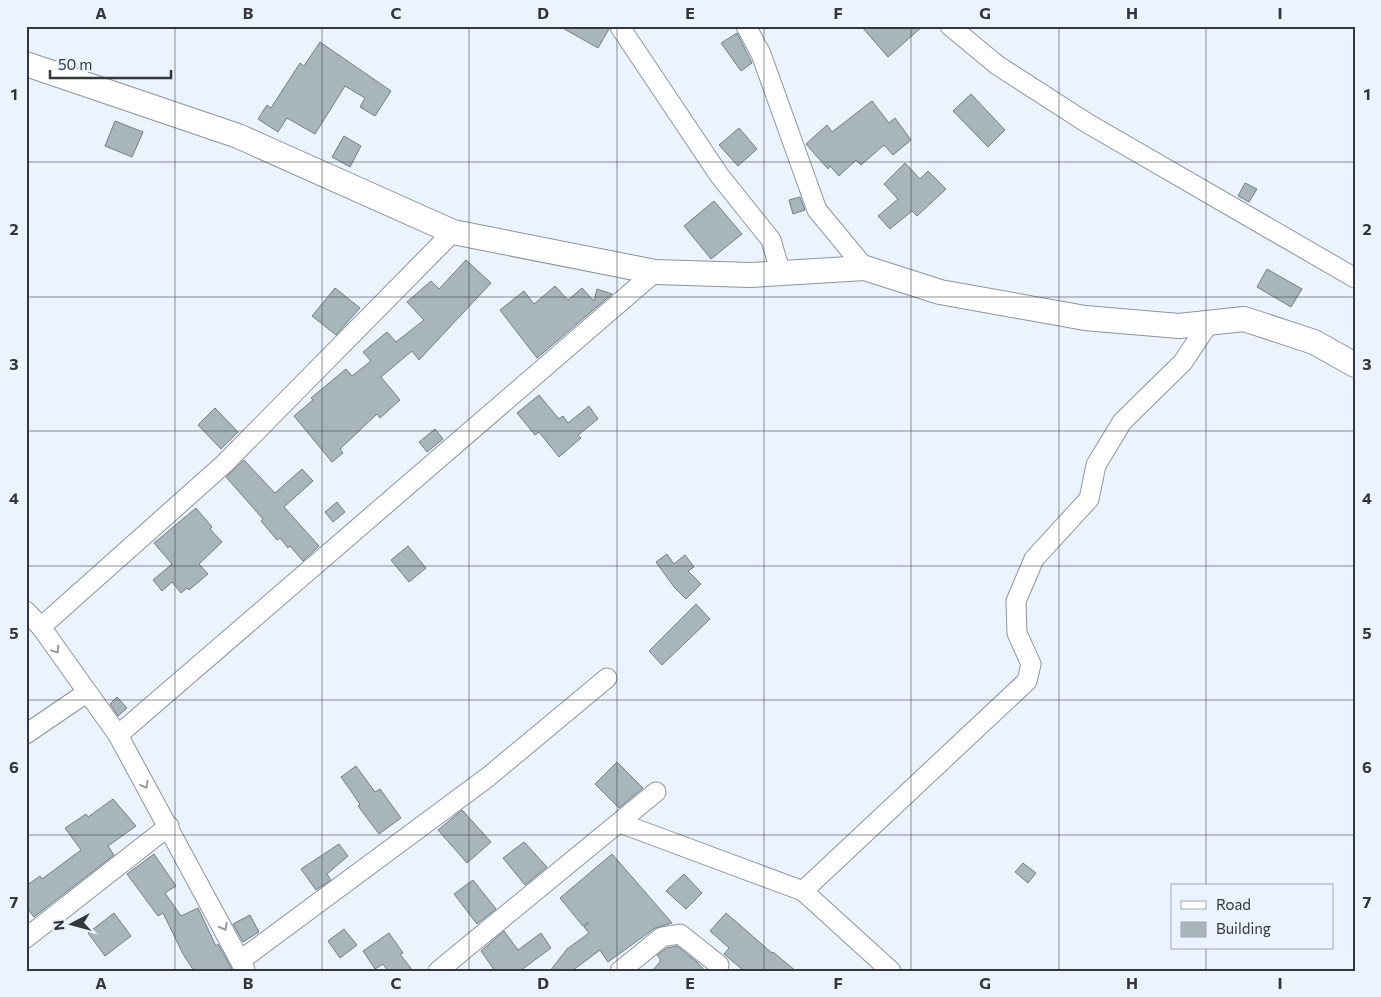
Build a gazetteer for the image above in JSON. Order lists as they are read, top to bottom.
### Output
{
  "legend": ["Road", "Building"],
  "scale_bar": "50 m",
  "north": "left",
  "grid": {
    "columns": [
      "A",
      "B",
      "C",
      "D",
      "E",
      "F",
      "G",
      "H",
      "I"
    ],
    "rows": [
      "1",
      "2",
      "3",
      "4",
      "5",
      "6",
      "7"
    ]
  }
}
